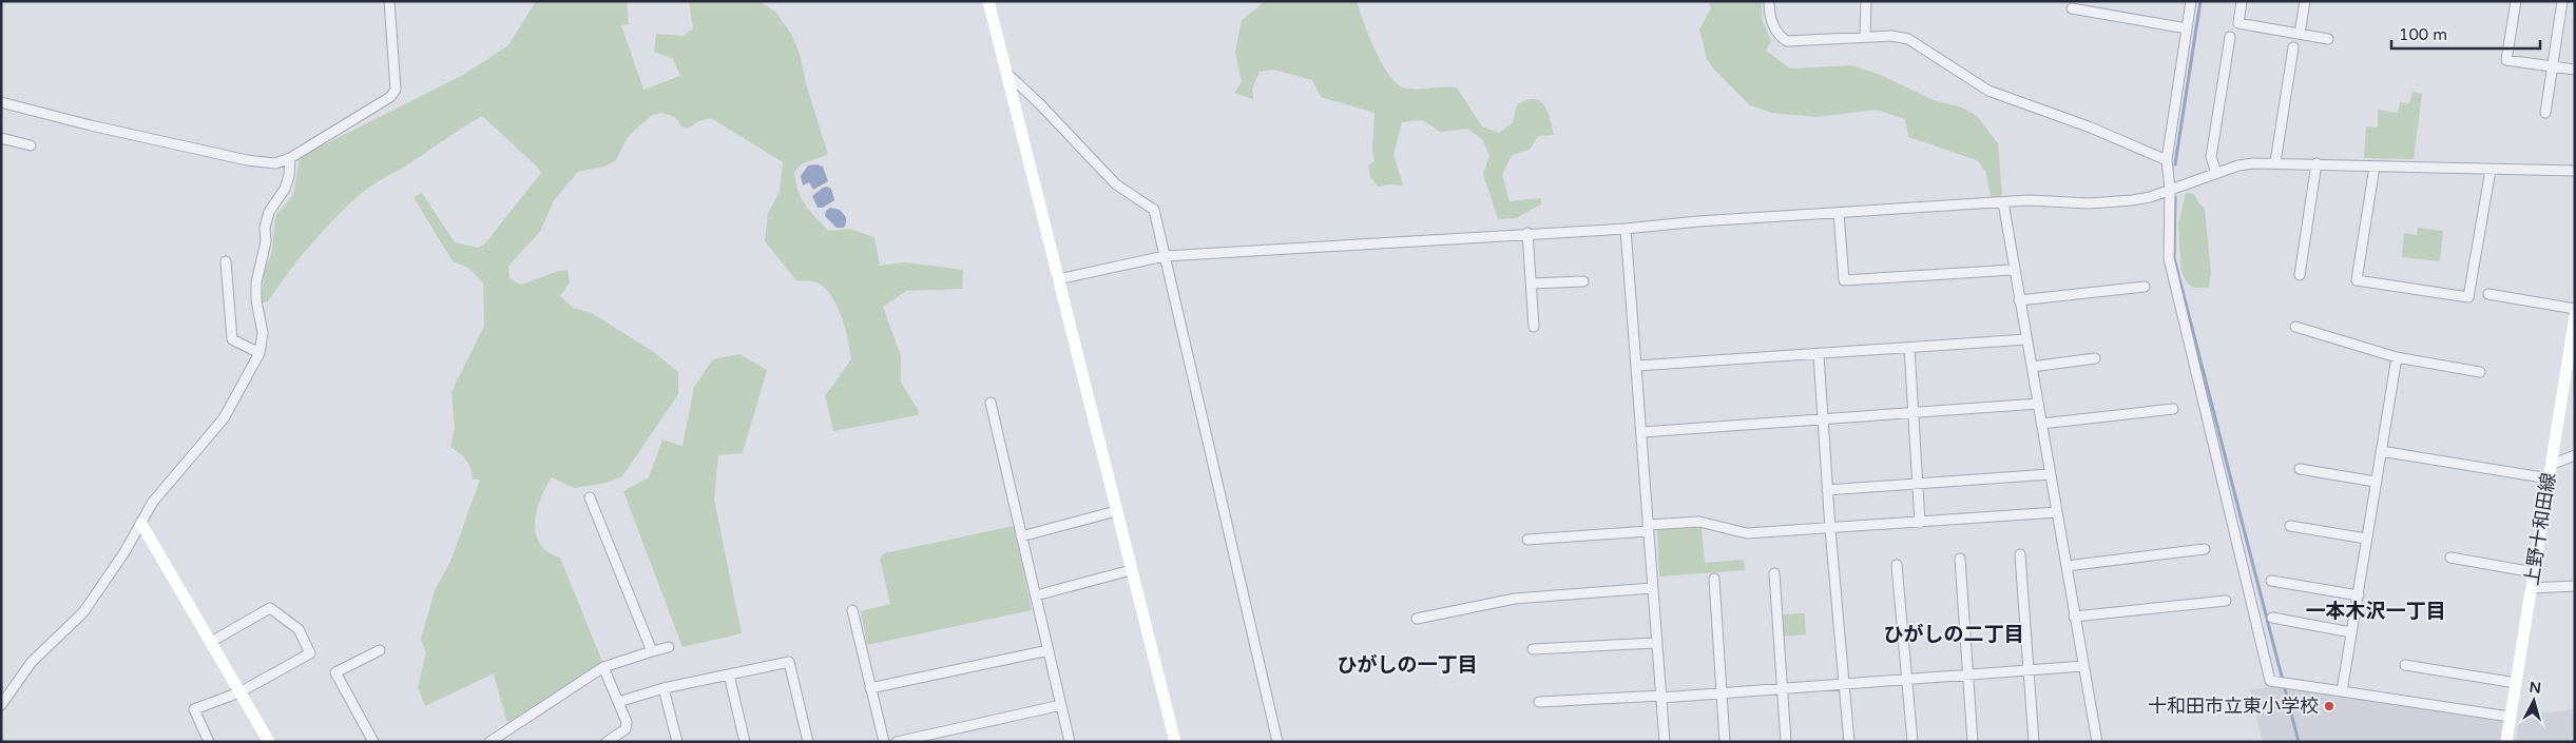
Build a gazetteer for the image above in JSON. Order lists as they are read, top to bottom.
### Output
{
  "streets": {
    "street": ["上野十和田線"]
  },
  "districts": ["一本木沢一丁目", "ひがしの二丁目", "ひがしの一丁目"],
  "places": ["十和田市立東小学校"],
  "scale_bar": "100 m",
  "north": "top"
}
